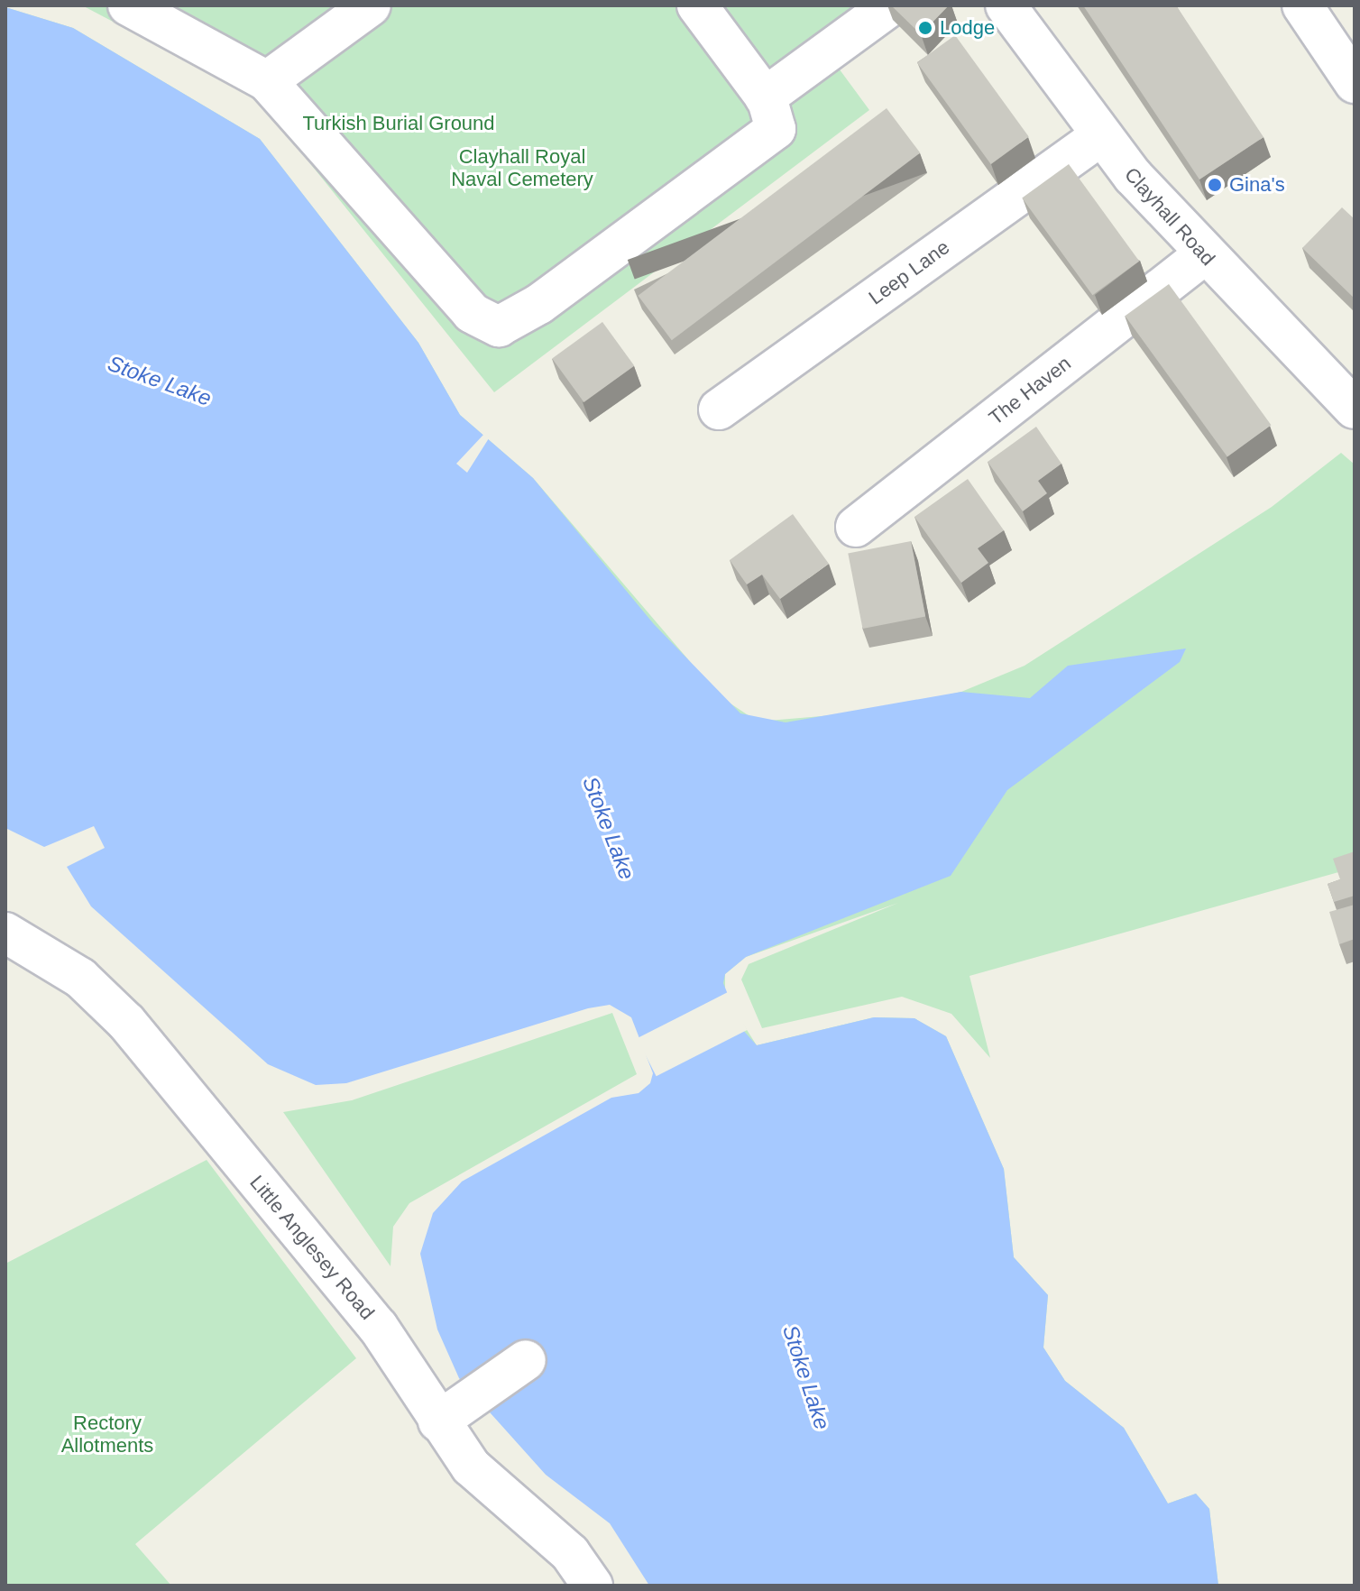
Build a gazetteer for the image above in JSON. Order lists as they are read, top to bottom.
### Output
{
  "streets": {
    "street": [
      "Clayhall Road",
      "Leep Lane",
      "The Haven",
      "Little Anglesey Road"
    ]
  },
  "crossings": [
    ["Clayhall Road", "Leep Lane"],
    ["Clayhall Road", "The Haven"]
  ],
  "water": ["Stoke Lake"],
  "parks": ["Turkish Burial Ground", "Clayhall Royal Naval Cemetery", "Rectory Allotments"],
  "places": ["Lodge", "Gina's"]
}
